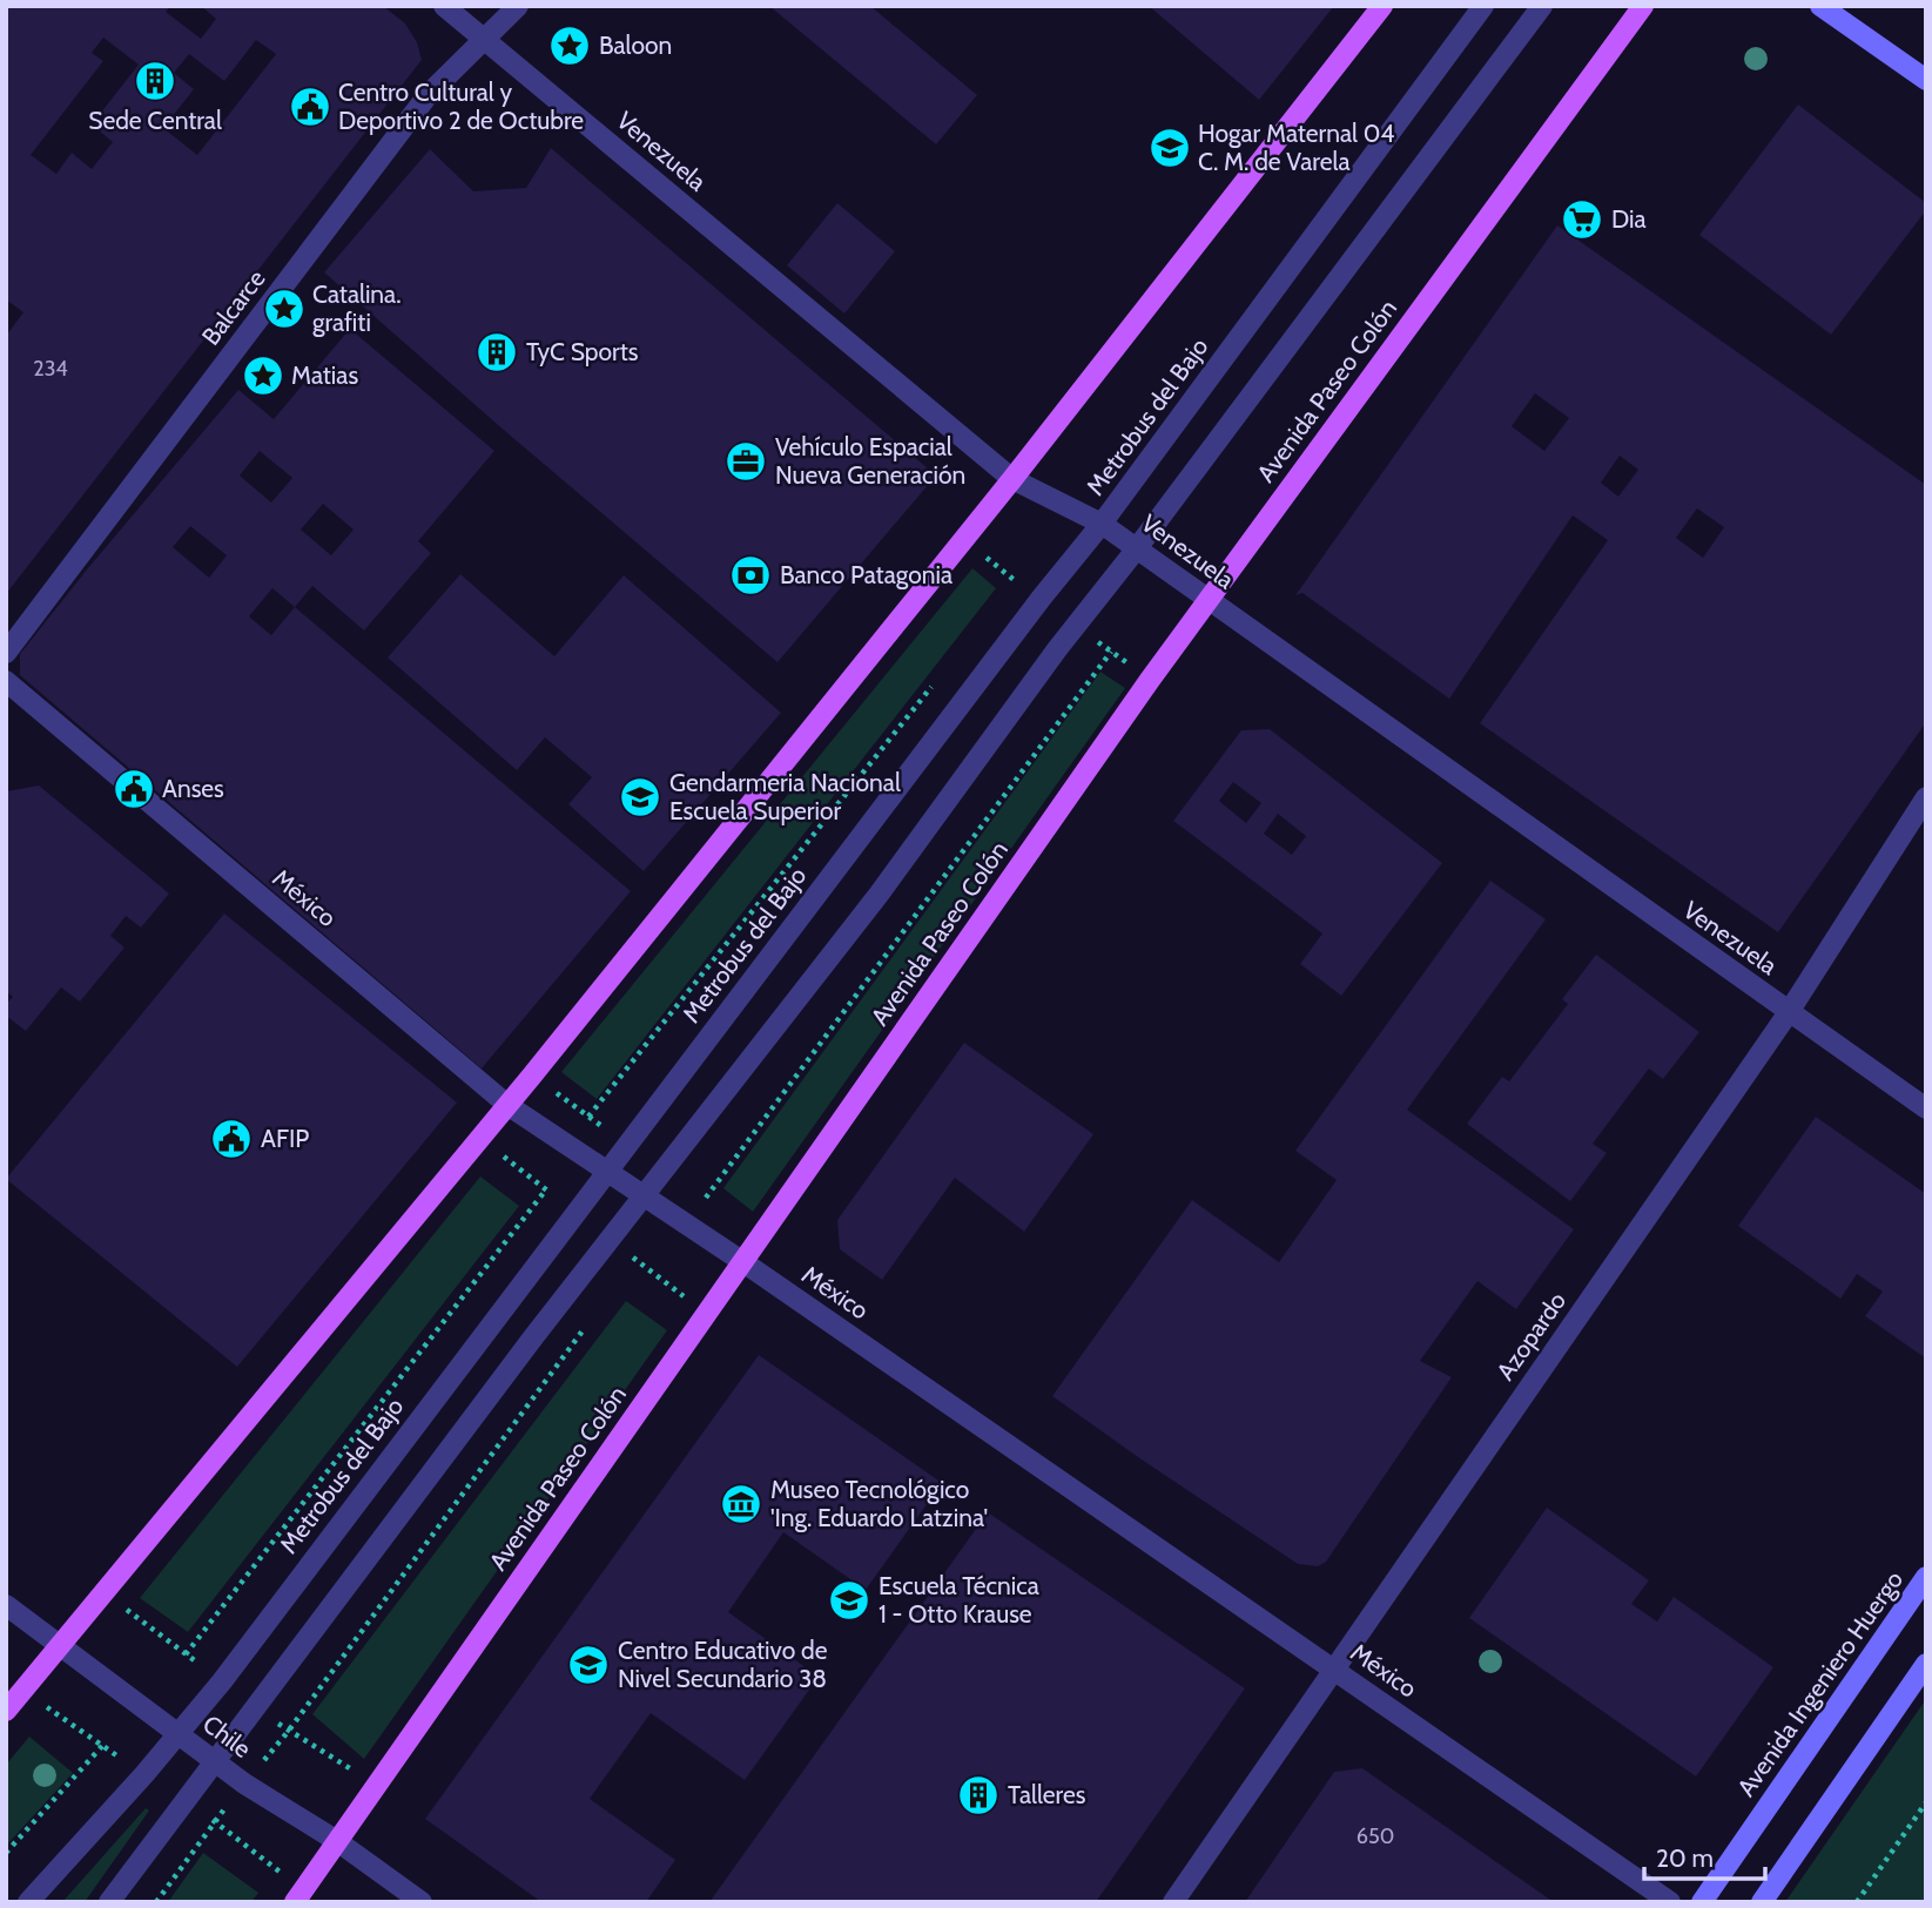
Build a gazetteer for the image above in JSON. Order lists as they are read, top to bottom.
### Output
{
  "streets": {
    "main road": ["Avenida Paseo Colón", "Avenida Ingeniero Huergo"],
    "street": [
      "Venezuela",
      "Balcarce",
      "Metrobus del Bajo",
      "México",
      "Azopardo",
      "Chile"
    ]
  },
  "crossings": [
    ["Venezuela", "Balcarce"],
    ["Venezuela", "Avenida Paseo Colón"],
    ["Venezuela", "Metrobus del Bajo"],
    ["Venezuela", "Azopardo"],
    ["Avenida Paseo Colón", "México"],
    ["Avenida Paseo Colón", "Chile"],
    ["Metrobus del Bajo", "México"],
    ["Metrobus del Bajo", "Chile"],
    ["México", "Azopardo"]
  ],
  "places": {
    "place": ["Baloon", "Catalina. grafiti", "Matias"],
    "building": ["Sede Central", "TyC Sports", "Talleres"],
    "public building": ["Centro Cultural y Deportivo 2 de Octubre", "Anses", "AFIP"],
    "school or university": [
      "Hogar Maternal 04 C. M. de Varela",
      "Gendarmeria Nacional Escuela Superior",
      "Escuela Técnica 1 - Otto Krause",
      "Centro Educativo de Nivel Secundario 38"
    ],
    "supermarket": ["Dia"],
    "office": ["Vehículo Espacial Nueva Generación"],
    "bank": ["Banco Patagonia"],
    "museum": ["Museo Tecnológico 'Ing. Eduardo Latzina'"]
  },
  "house_numbers": ["234", "650"],
  "scale_bar": "20 m"
}
